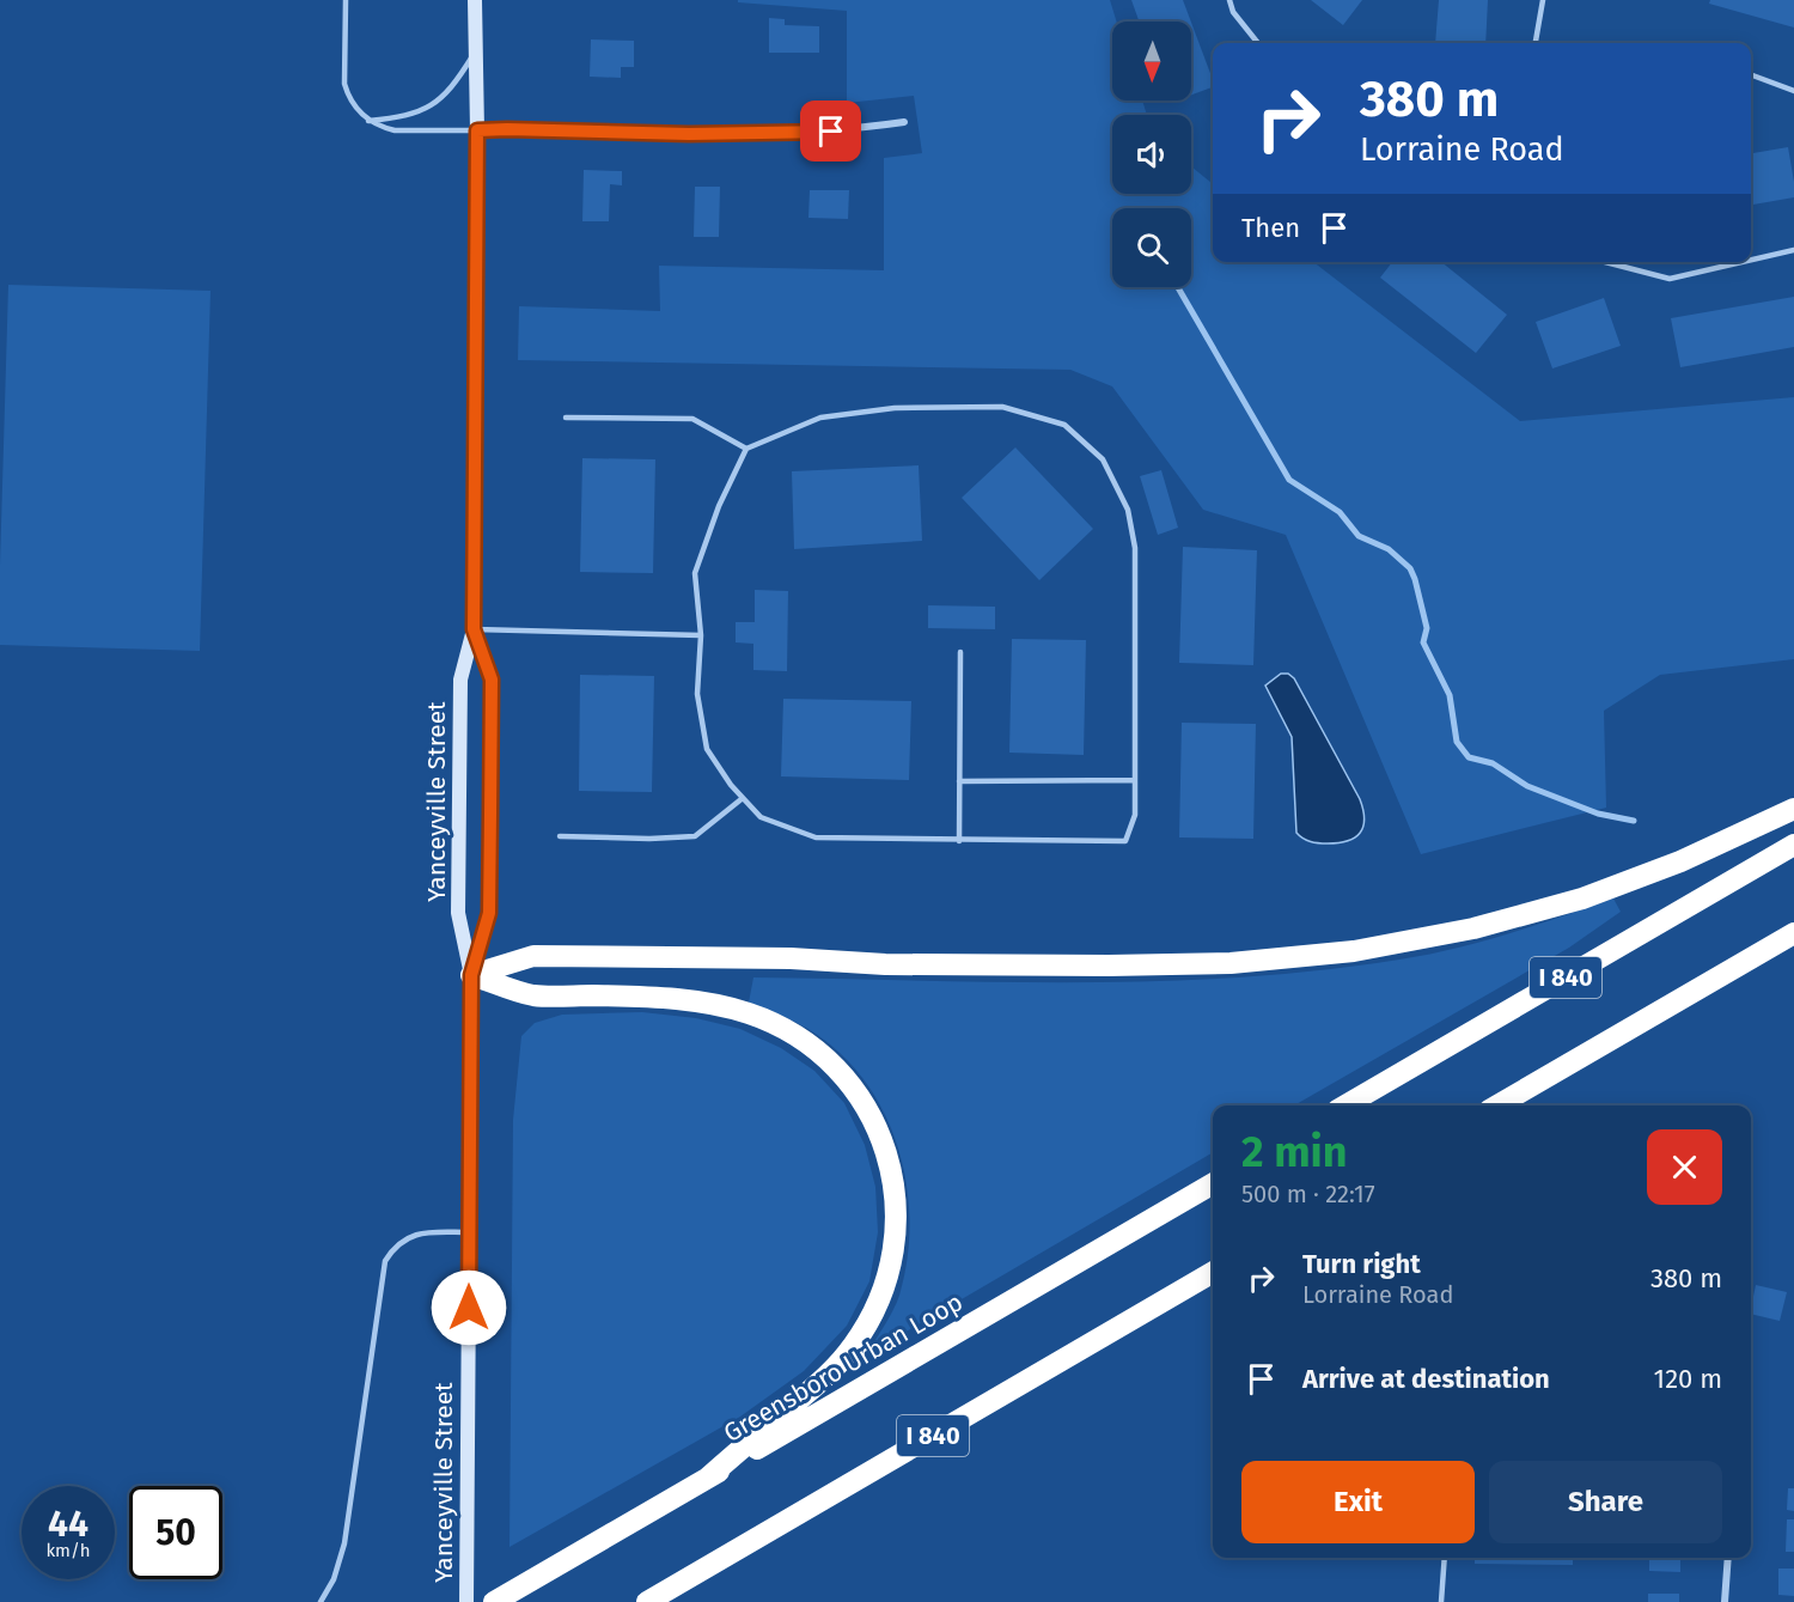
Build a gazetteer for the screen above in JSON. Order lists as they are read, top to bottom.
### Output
{
  "streets": {
    "highway": ["I 840", "Greensboro Urban Loop"],
    "main road": ["Yanceyville Street"]
  },
  "north": "bottom",
  "page": {
    "turn": ["380 m", "Lorraine Road"],
    "then": "Then",
    "heading": ["2 min", "500 m · 22:17"],
    "list": [
      {
        "name": "Turn right",
        "note": "Lorraine Road",
        "value": "380 m"
      },
      {
        "name": "Arrive at destination",
        "value": "120 m"
      }
    ],
    "buttons": ["Exit", "Share"],
    "speed": "44 km/h",
    "limit": "50"
  }
}
